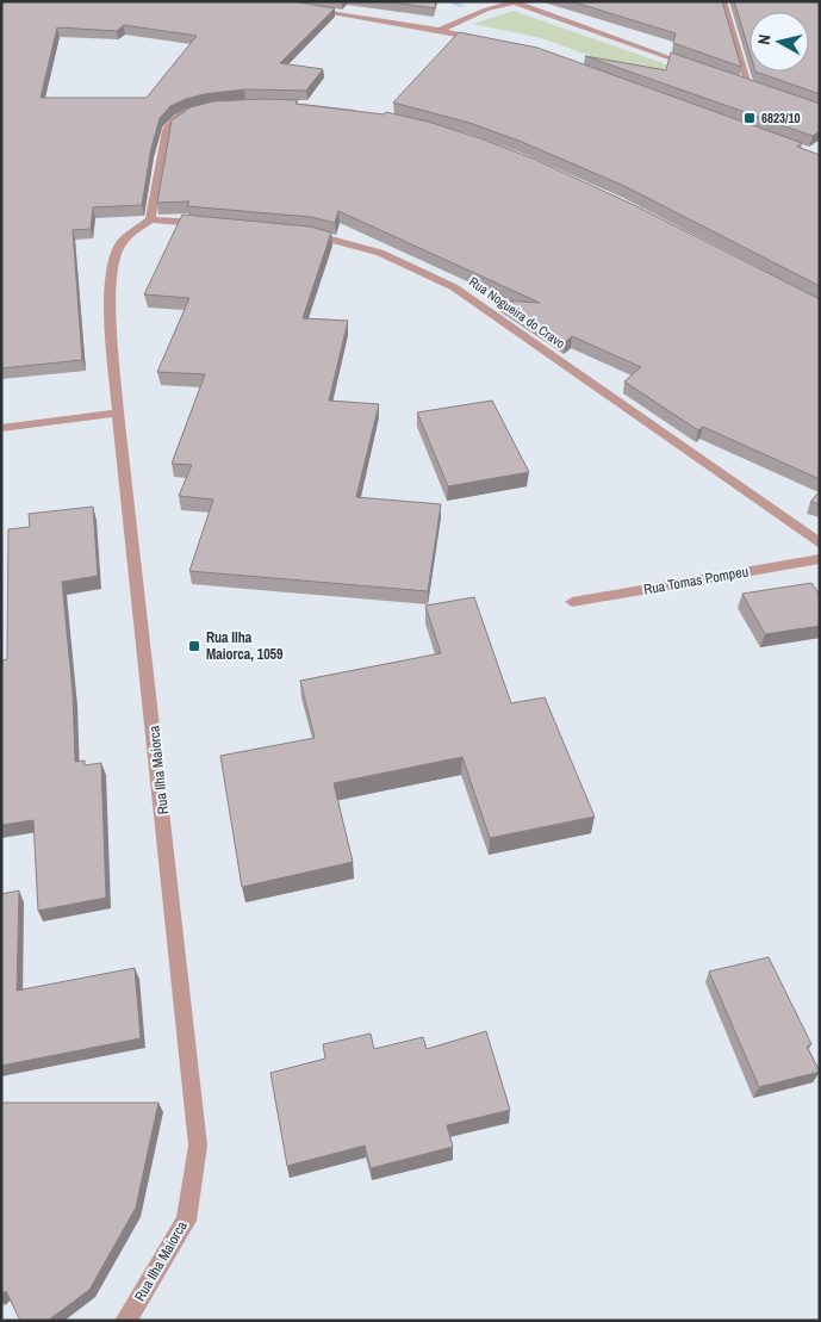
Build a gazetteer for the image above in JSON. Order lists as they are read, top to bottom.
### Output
{
  "streets": {
    "street": ["Rua Nogueira do Cravo", "Rua Tomas Pompeu", "Rua Ilha Maiorca"]
  },
  "places": {
    "transit": ["6823/10", "Rua Ilha Maiorca, 1059"]
  },
  "north": "left"
}
